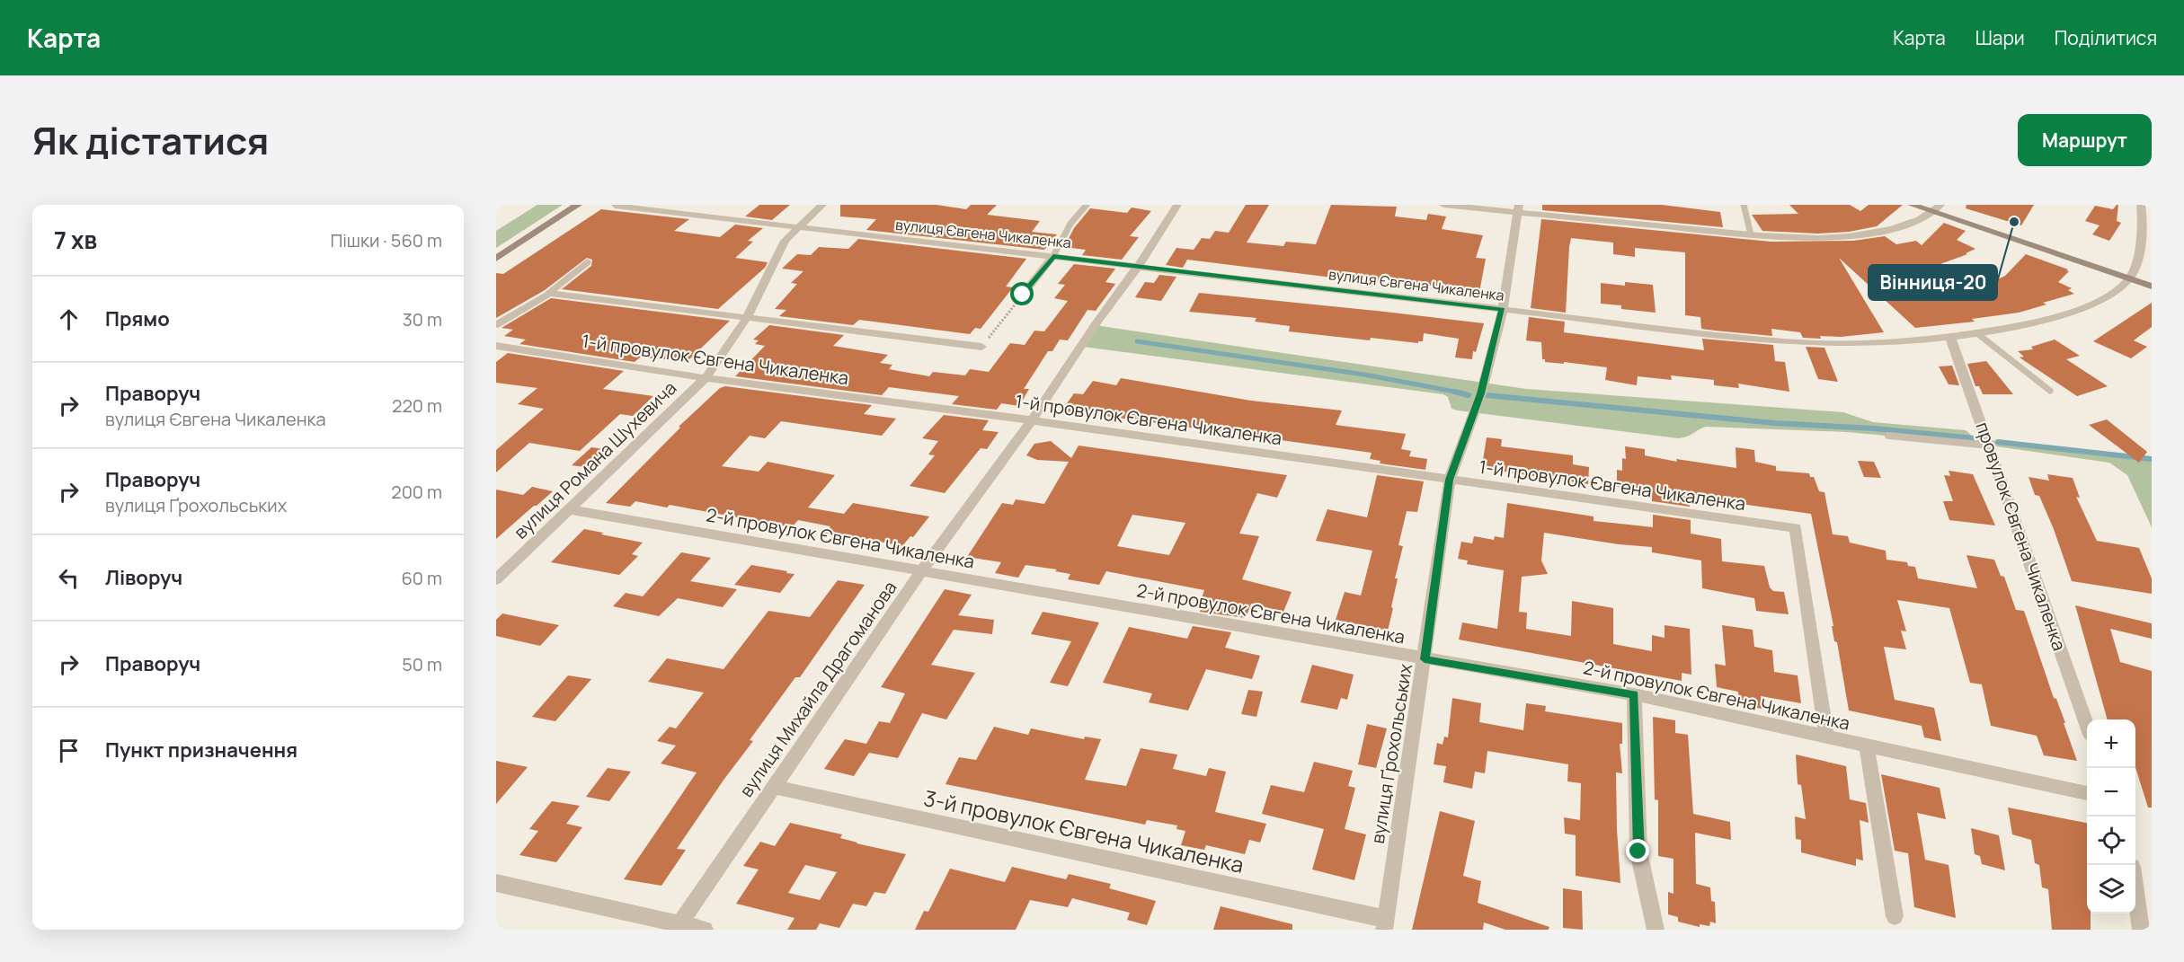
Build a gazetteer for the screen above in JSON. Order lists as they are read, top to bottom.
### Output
{
  "streets": {
    "street": [
      "вулиця Євгена Чикаленка",
      "1-й провулок Євгена Чикаленка",
      "вулиця Романа Шухевича",
      "провулок Євгена Чикаленка",
      "2-й провулок Євгена Чикаленка",
      "вулиця Михайла Драгоманова",
      "вулиця Ґрохольських",
      "3-й провулок Євгена Чикаленка"
    ]
  },
  "crossings": [
    ["вулиця Євгена Чикаленка", "вулиця Романа Шухевича"],
    ["вулиця Євгена Чикаленка", "провулок Євгена Чикаленка"],
    ["вулиця Євгена Чикаленка", "вулиця Михайла Драгоманова"],
    ["вулиця Євгена Чикаленка", "вулиця Ґрохольських"],
    ["1-й провулок Євгена Чикаленка", "вулиця Романа Шухевича"],
    ["1-й провулок Євгена Чикаленка", "2-й провулок Євгена Чикаленка"],
    ["1-й провулок Євгена Чикаленка", "вулиця Михайла Драгоманова"],
    ["1-й провулок Євгена Чикаленка", "вулиця Ґрохольських"],
    ["вулиця Романа Шухевича", "2-й провулок Євгена Чикаленка"],
    ["2-й провулок Євгена Чикаленка", "вулиця Михайла Драгоманова"],
    ["2-й провулок Євгена Чикаленка", "вулиця Ґрохольських"],
    ["вулиця Михайла Драгоманова", "3-й провулок Євгена Чикаленка"],
    ["вулиця Ґрохольських", "3-й провулок Євгена Чикаленка"]
  ],
  "places": ["Вінниця-20"],
  "page": {
    "header": "Карта",
    "nav": ["Карта", "Шари", "Поділитися"],
    "title": "Як дістатися",
    "buttons": "Маршрут",
    "heading": ["7 хв", "Пішки · 560 m"],
    "list": [
      ["Прямо", "30 m"],
      ["Праворуч", "вулиця Євгена Чикаленка", "220 m"],
      ["Праворуч", "вулиця Ґрохольських", "200 m"],
      ["Ліворуч", "60 m"],
      ["Праворуч", "50 m"],
      "Пункт призначення"
    ],
    "map_buttons": ["+", "−"]
  }
}
